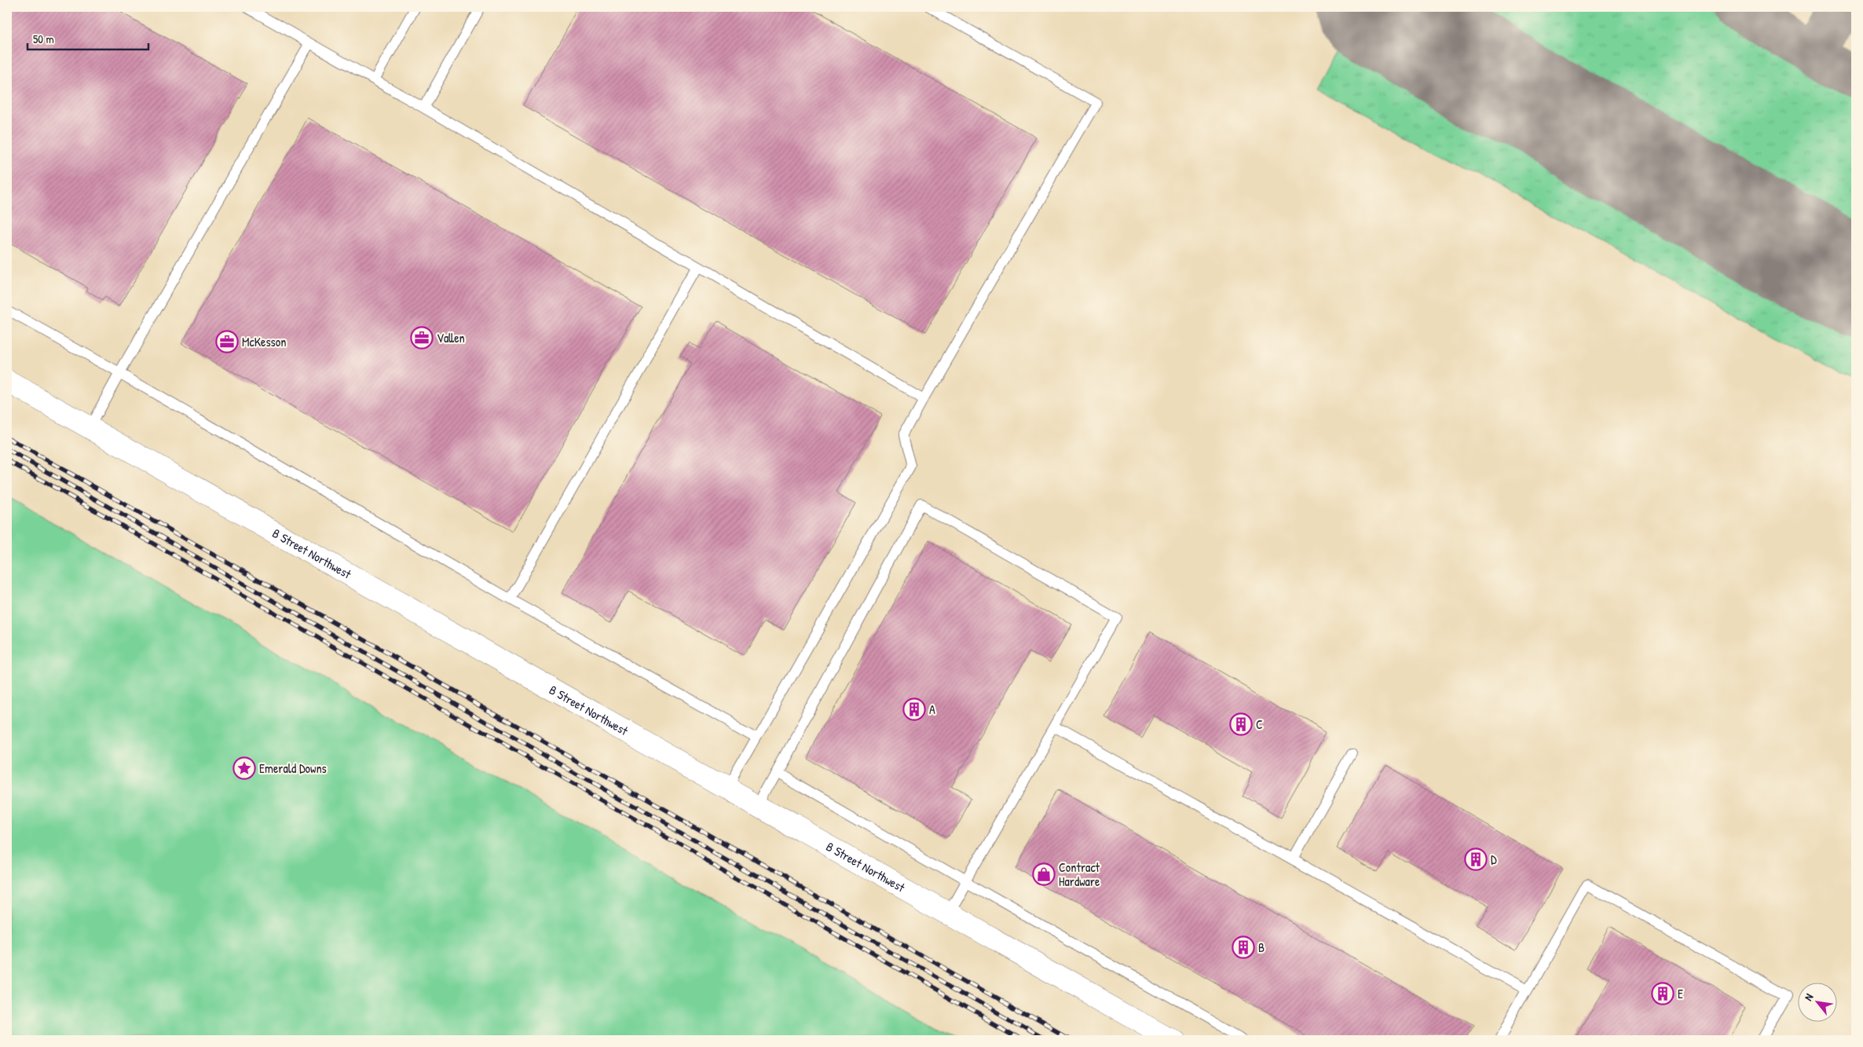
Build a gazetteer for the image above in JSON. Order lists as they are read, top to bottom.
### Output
{
  "streets": {
    "street": ["B Street Northwest"]
  },
  "places": {
    "office": ["Vallen", "McKesson"],
    "building": [
      "A",
      "C",
      "D",
      "B",
      "E"
    ],
    "place": ["Emerald Downs"],
    "shop": ["Contract Hardware"]
  },
  "scale_bar": "50 m",
  "north": "top left"
}
